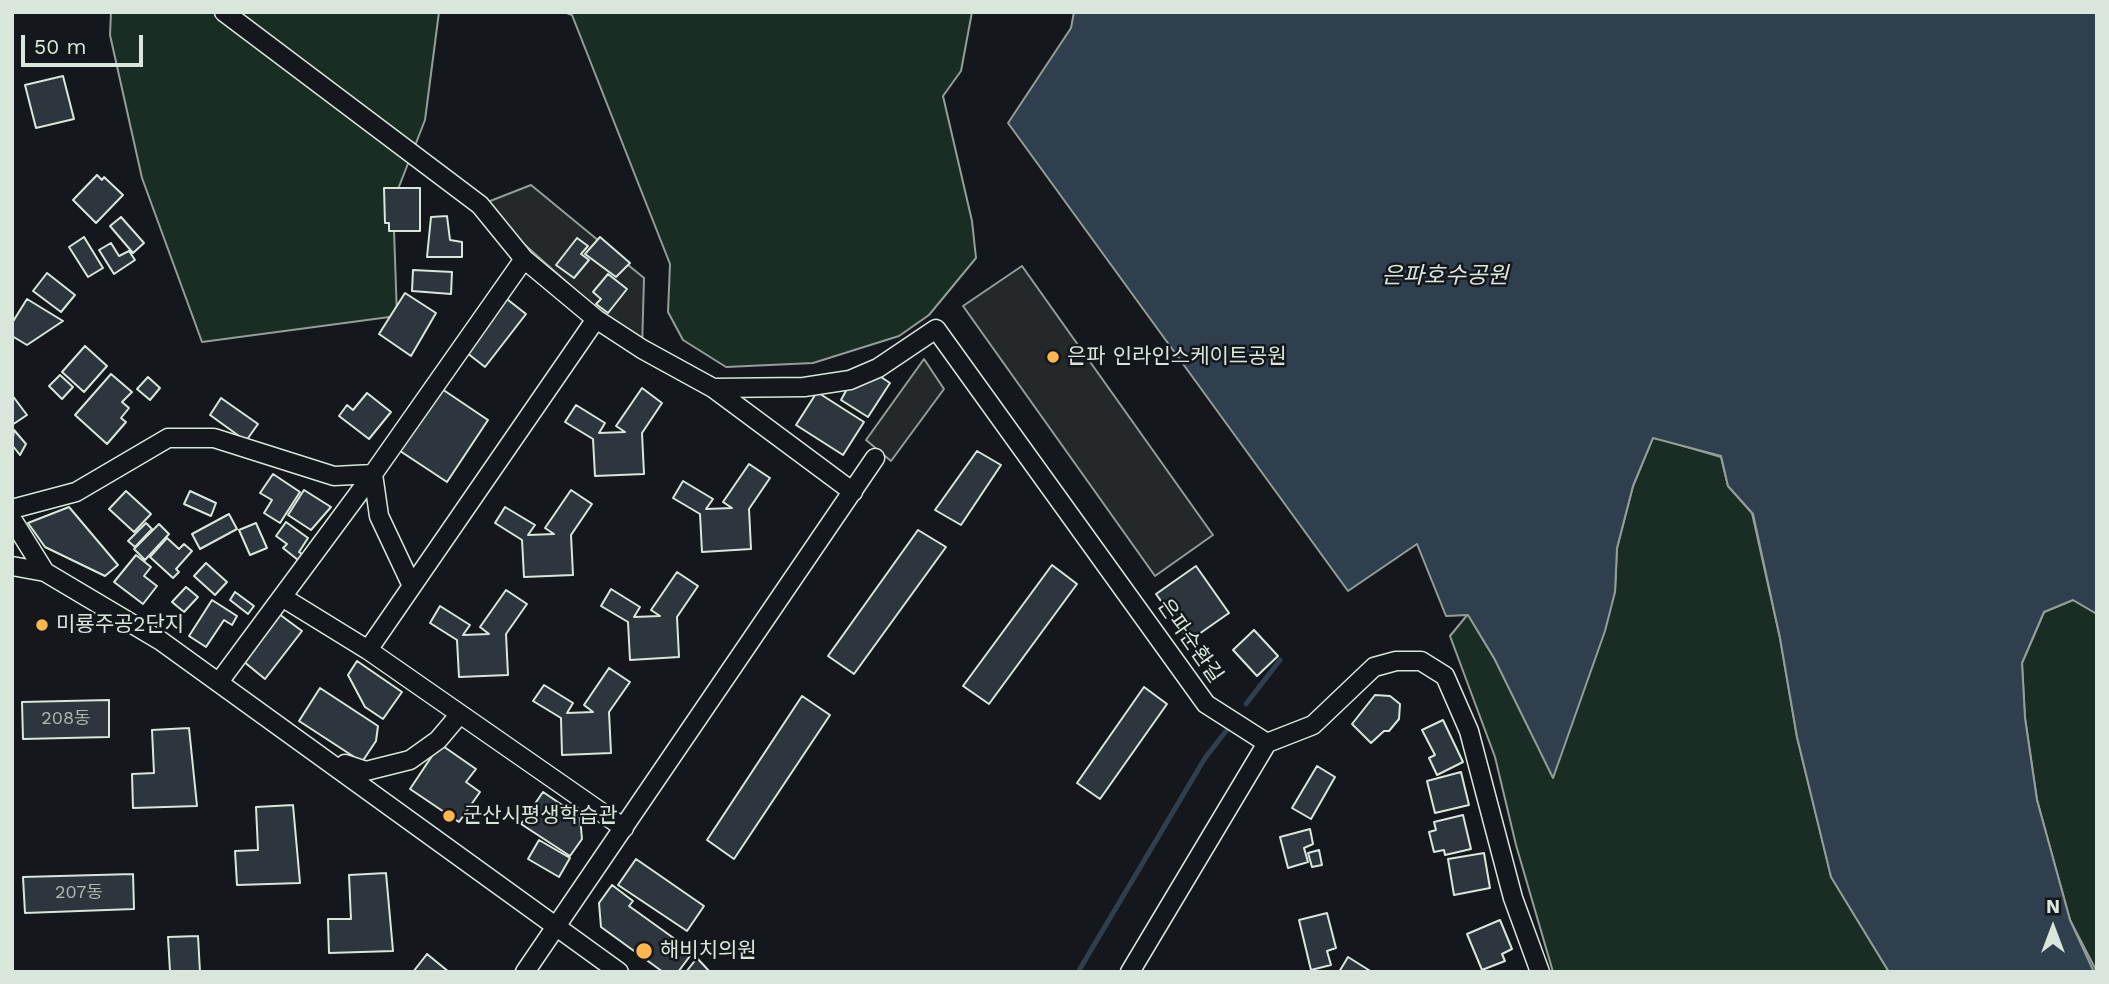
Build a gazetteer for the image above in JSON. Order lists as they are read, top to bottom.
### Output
{
  "streets": {
    "street": ["은파순환길"]
  },
  "water": ["은파호수공원"],
  "places": [
    "은파 인라인스케이트공원",
    "미룡주공2단지",
    "군산시평생학습관",
    "해비치의원"
  ],
  "house_numbers": ["208동", "207동"],
  "scale_bar": "50 m",
  "north": "top"
}
